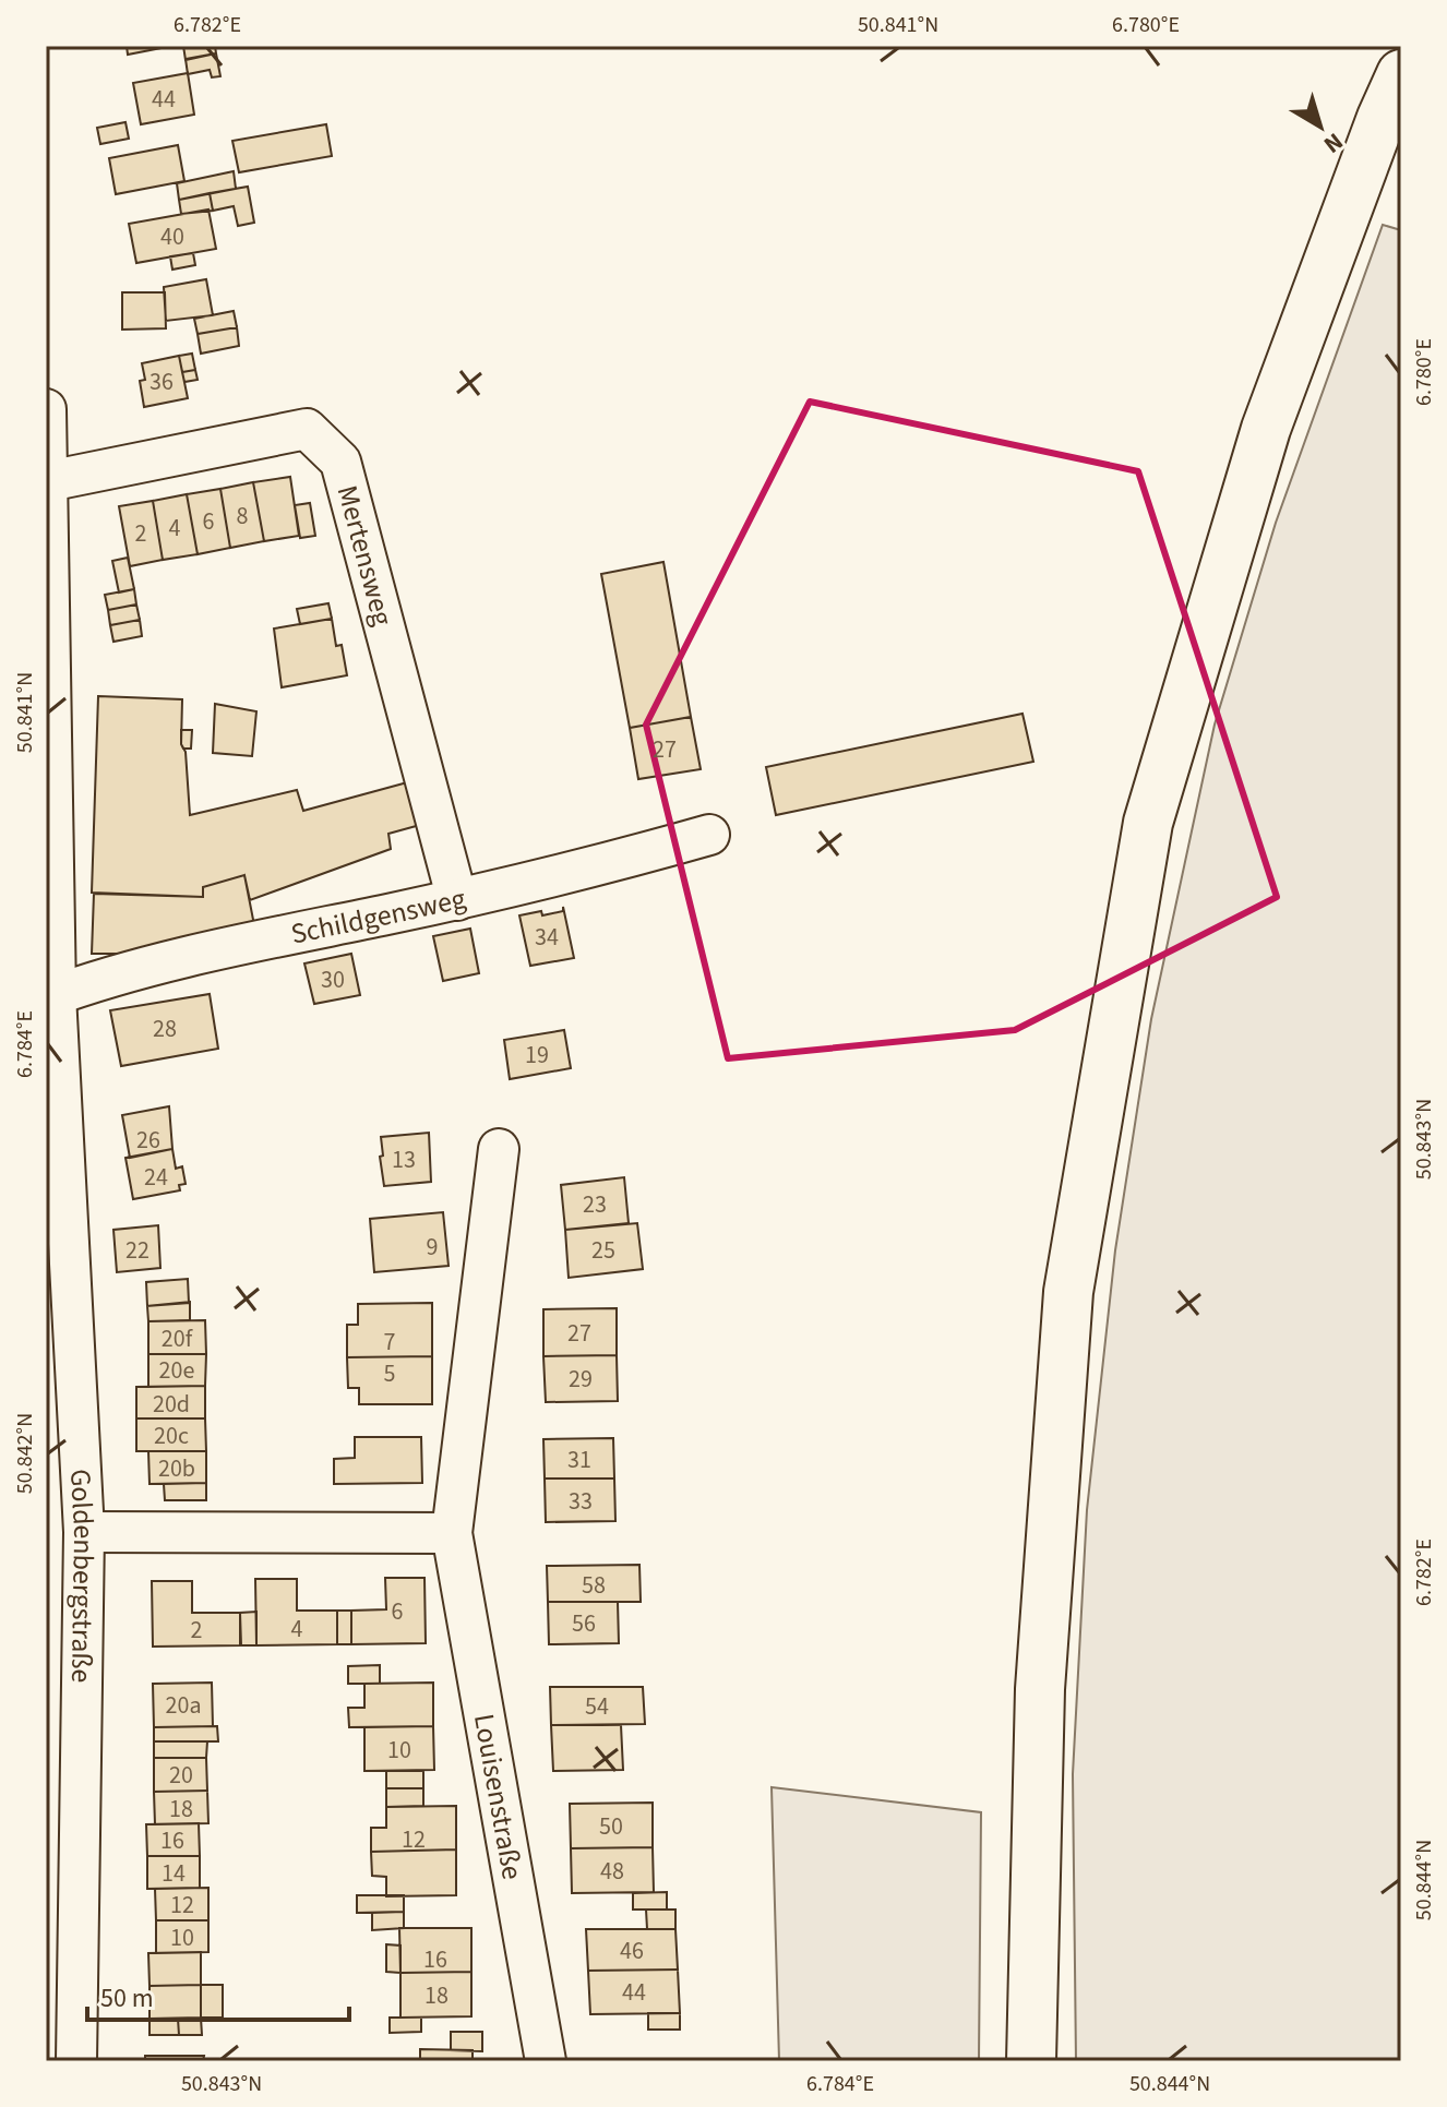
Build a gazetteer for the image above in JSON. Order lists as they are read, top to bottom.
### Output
{
  "streets": {
    "street": [
      "Mertensweg",
      "Schildgensweg",
      "Goldenbergstraße",
      "Louisenstraße"
    ]
  },
  "crossings": [
    ["Mertensweg", "Schildgensweg"],
    ["Mertensweg", "Goldenbergstraße"],
    ["Schildgensweg", "Goldenbergstraße"]
  ],
  "house_numbers": [
    "44",
    "40",
    "36",
    "8",
    "6",
    "4",
    "2",
    "27",
    "34",
    "30",
    "28",
    "19",
    "26",
    "13",
    "24",
    "23",
    "9",
    "22",
    "25",
    "27",
    "20f",
    "7",
    "20e",
    "5",
    "29",
    "20d",
    "20c",
    "31",
    "20b",
    "33",
    "58",
    "6",
    "56",
    "4",
    "2",
    "20a",
    "54",
    "10",
    "20",
    "18",
    "50",
    "12",
    "16",
    "48",
    "14",
    "12",
    "10",
    "46",
    "16",
    "44",
    "18"
  ],
  "scale_bar": "50 m",
  "north": "bottom right",
  "coordinates": [
    "6.782°E",
    "50.841°N",
    "6.780°E",
    "6.784°E",
    "50.843°N",
    "50.842°N",
    "50.844°N"
  ]
}
